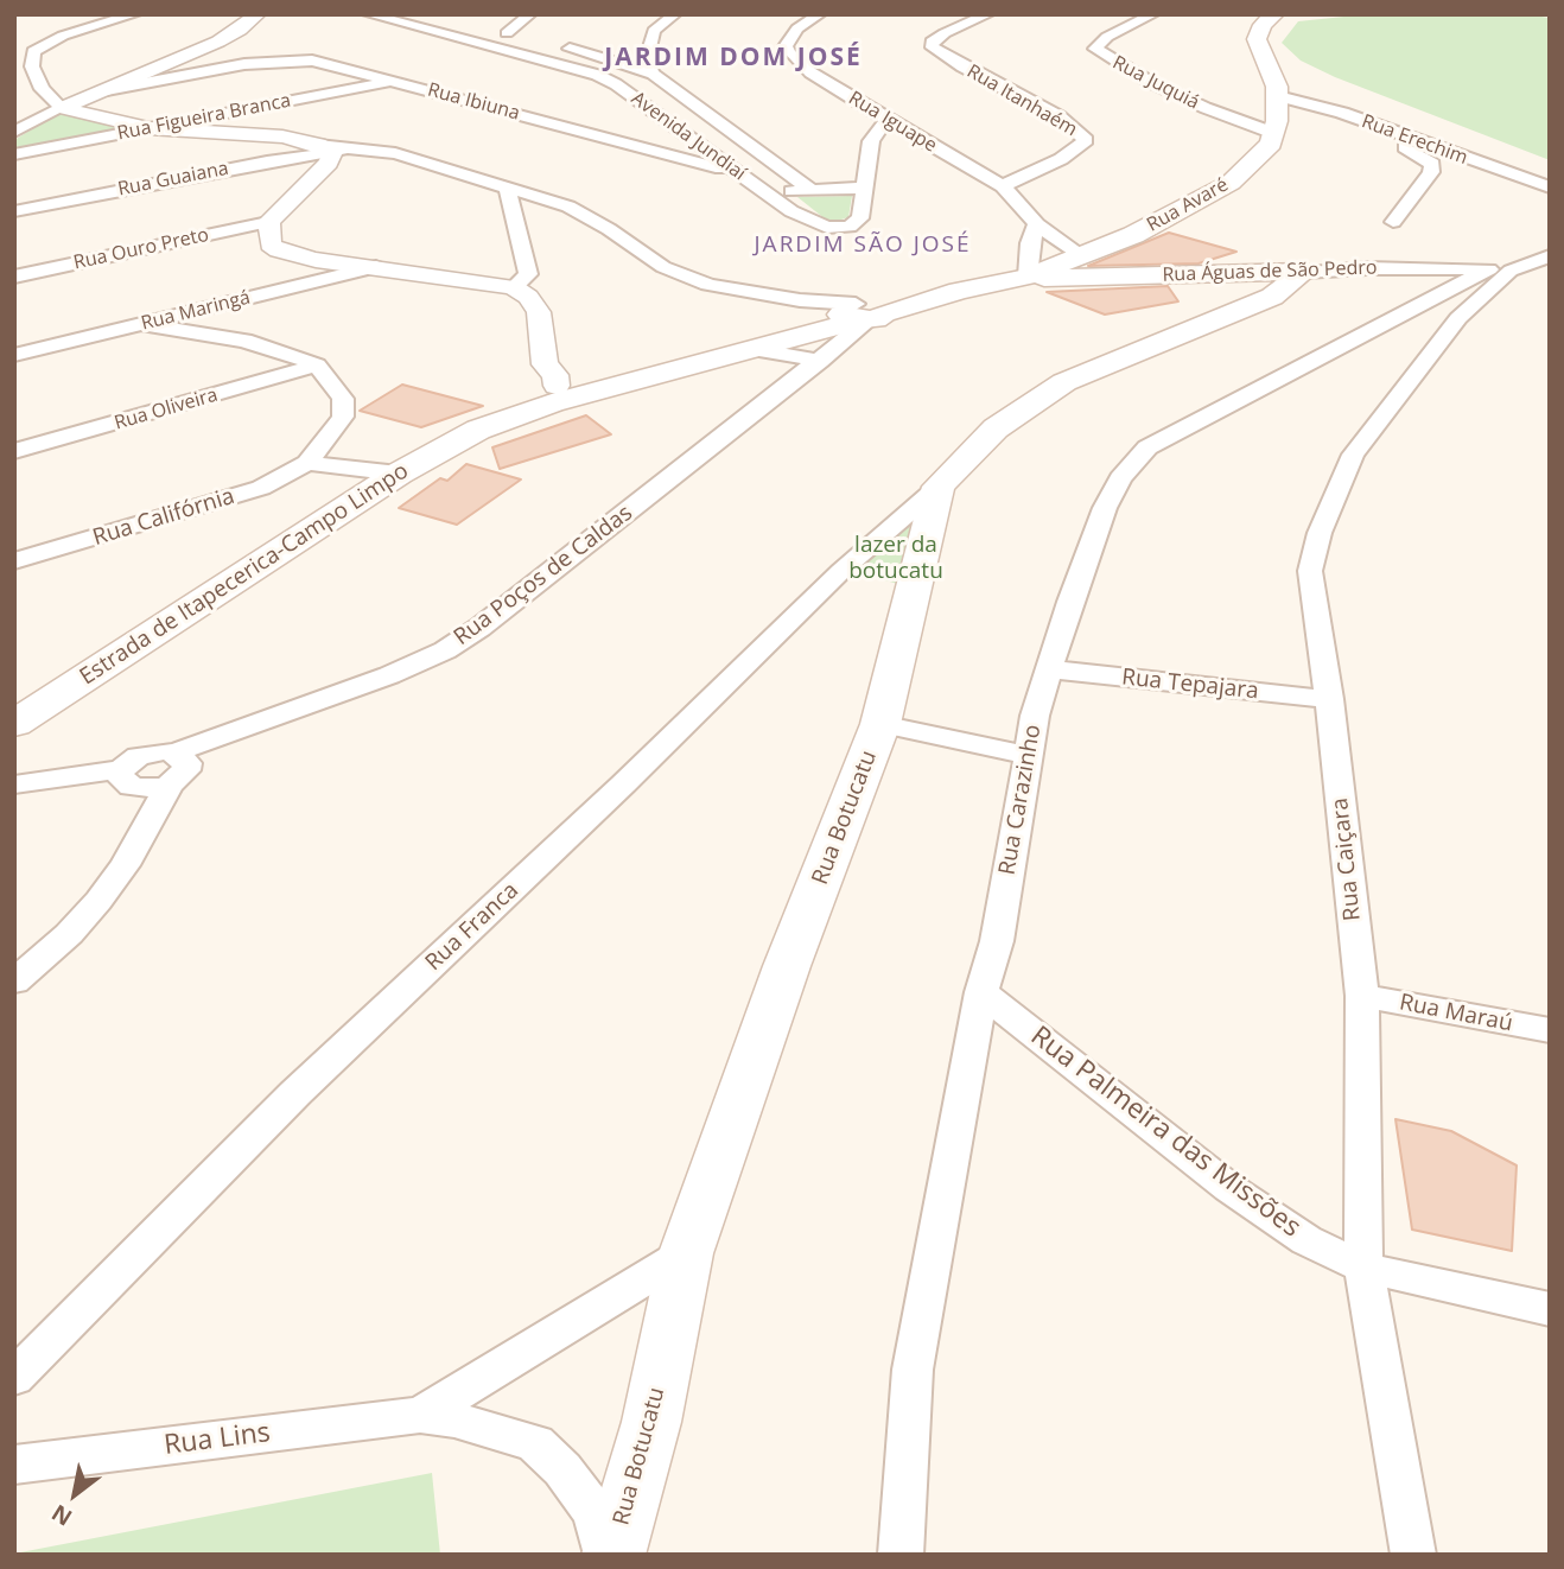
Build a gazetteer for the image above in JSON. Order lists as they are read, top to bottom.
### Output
{
  "streets": {
    "main road": [
      "Rua Avaré",
      "Rua Águas de São Pedro",
      "Estrada de Itapecerica-Campo Limpo",
      "Rua Botucatu"
    ],
    "street": [
      "Rua Juquiá",
      "Rua Itanhaém",
      "Rua Ibiuna",
      "Rua Figueira Branca",
      "Rua Iguape",
      "Avenida Jundiaí",
      "Rua Erechim",
      "Rua Guaiana",
      "Rua Ouro Preto",
      "Rua Maringá",
      "Rua Oliveira",
      "Rua Califórnia",
      "Rua Poços de Caldas",
      "Rua Tepajara",
      "Rua Carazinho",
      "Rua Caiçara",
      "Rua Franca",
      "Rua Maraú",
      "Rua Palmeira das Missões",
      "Rua Lins"
    ]
  },
  "crossings": [
    ["Rua Juquiá", "Rua Avaré"],
    ["Rua Itanhaém", "Rua Iguape"],
    ["Rua Ibiuna", "Rua Figueira Branca"],
    ["Rua Ibiuna", "Avenida Jundiaí"],
    ["Rua Iguape", "Rua Avaré"],
    ["Rua Avaré", "Rua Águas de São Pedro"],
    ["Rua Avaré", "Estrada de Itapecerica-Campo Limpo"],
    ["Rua Avaré", "Rua Poços de Caldas"],
    ["Rua Águas de São Pedro", "Rua Carazinho"],
    ["Rua Águas de São Pedro", "Rua Caiçara"],
    ["Rua Tepajara", "Rua Carazinho"],
    ["Rua Tepajara", "Rua Caiçara"],
    ["Rua Carazinho", "Rua Caiçara"],
    ["Rua Carazinho", "Rua Palmeira das Missões"],
    ["Rua Botucatu", "Rua Franca"],
    ["Rua Botucatu", "Rua Lins"],
    ["Rua Caiçara", "Rua Maraú"],
    ["Rua Caiçara", "Rua Palmeira das Missões"]
  ],
  "districts": ["JARDIM DOM JOSÉ", "JARDIM SÃO JOSÉ"],
  "parks": ["lazer da botucatu"],
  "north": "bottom left"
}
